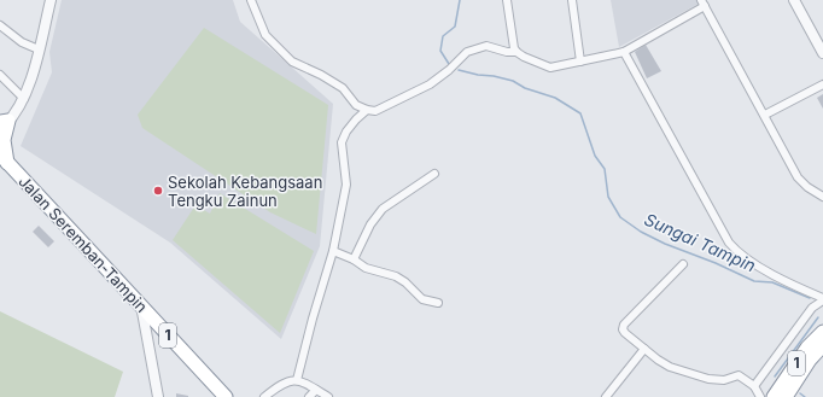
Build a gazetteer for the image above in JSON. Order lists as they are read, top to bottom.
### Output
{
  "streets": {
    "highway": ["Jalan Seremban-Tampin", "1"]
  },
  "water": ["Sungai Tampin"],
  "places": ["Sekolah Kebangsaan Tengku Zainun"]
}
